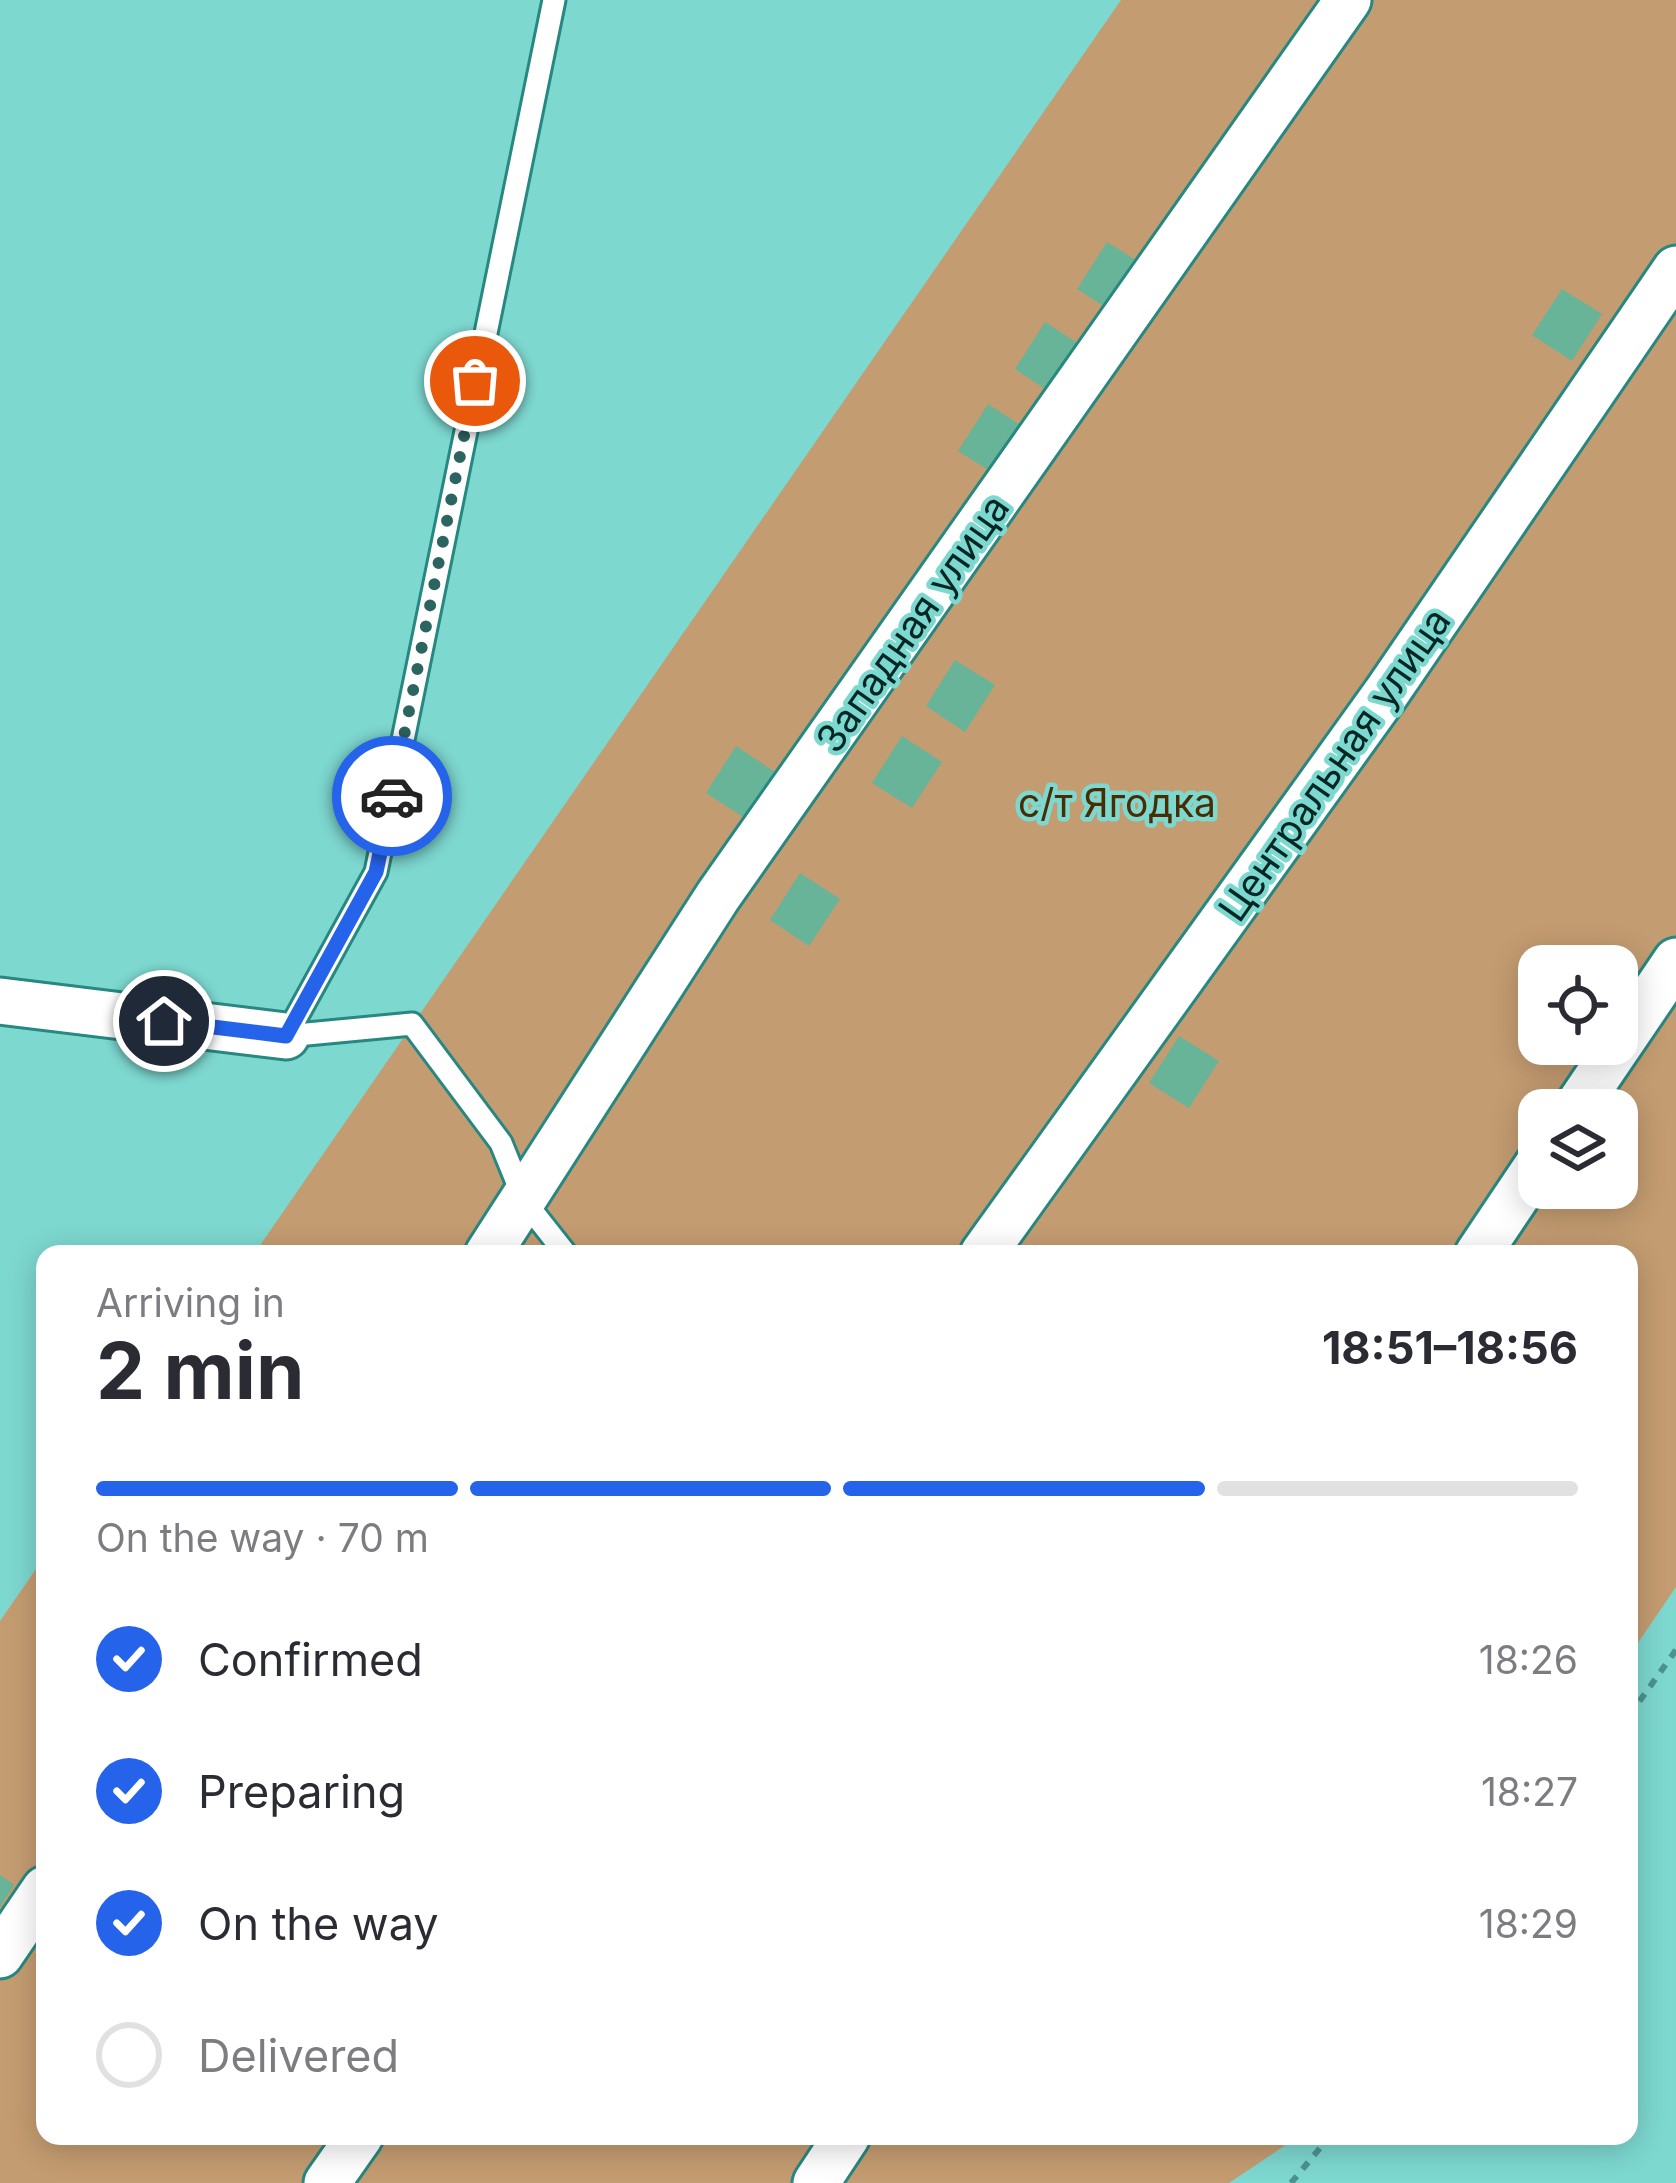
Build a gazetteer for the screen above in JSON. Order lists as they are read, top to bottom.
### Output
{
  "streets": {
    "street": ["Западная улица", "Центральная улица"]
  },
  "parks": ["с/т Ягодка"],
  "page": {
    "heading": ["2 min", "Arriving in", "18:51–18:56"],
    "bar": "On the way · 70 m",
    "list": [
      ["Confirmed", "18:26"],
      ["Preparing", "18:27"],
      ["On the way", "18:29"],
      "Delivered"
    ]
  }
}
